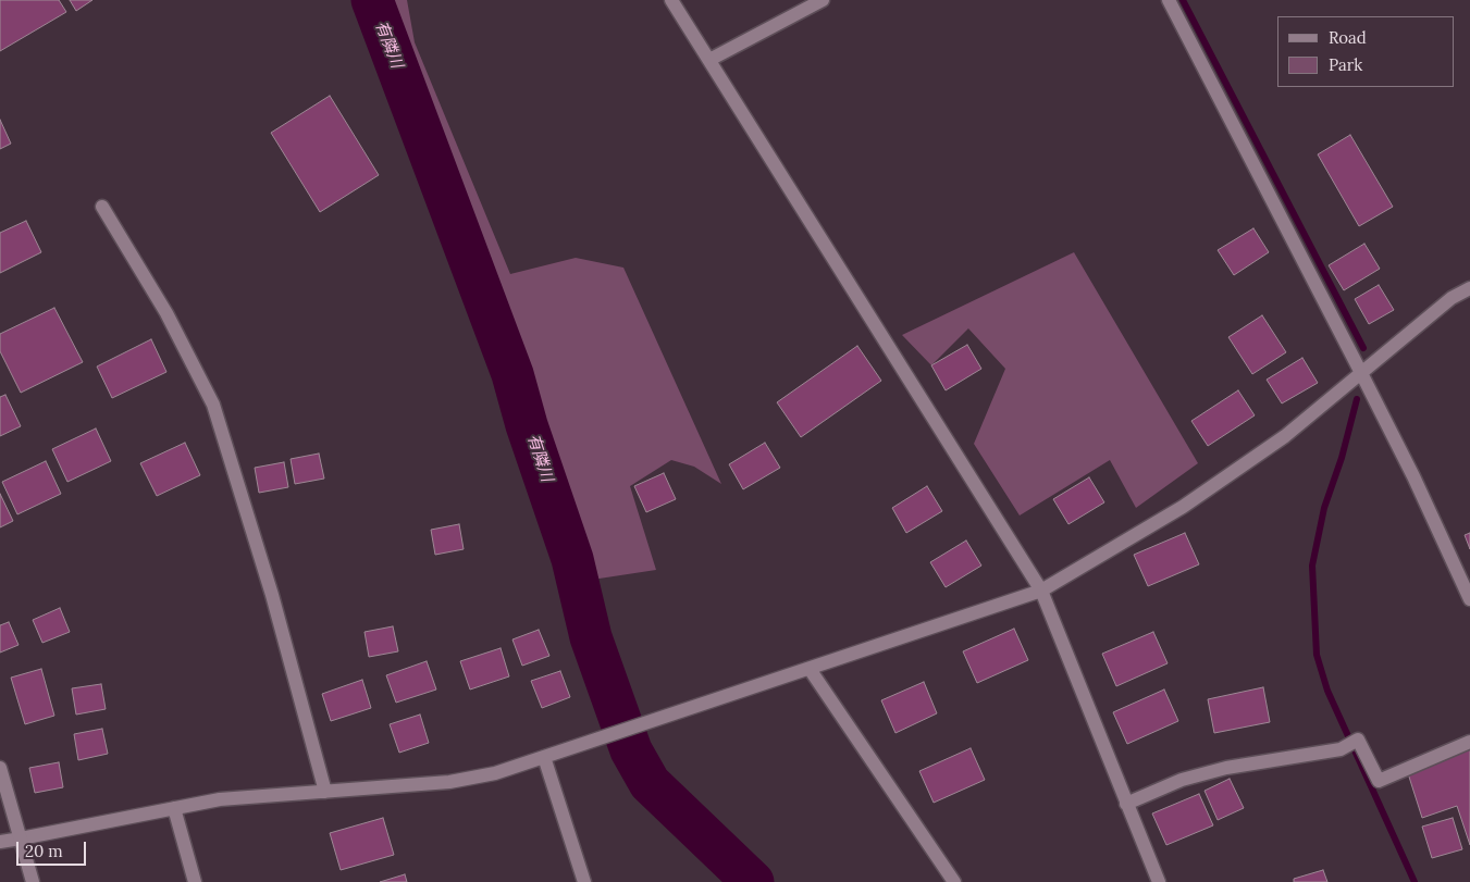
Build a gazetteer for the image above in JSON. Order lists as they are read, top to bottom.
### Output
{
  "water": ["有隣川"],
  "legend": ["Road", "Park"],
  "scale_bar": "20 m"
}
